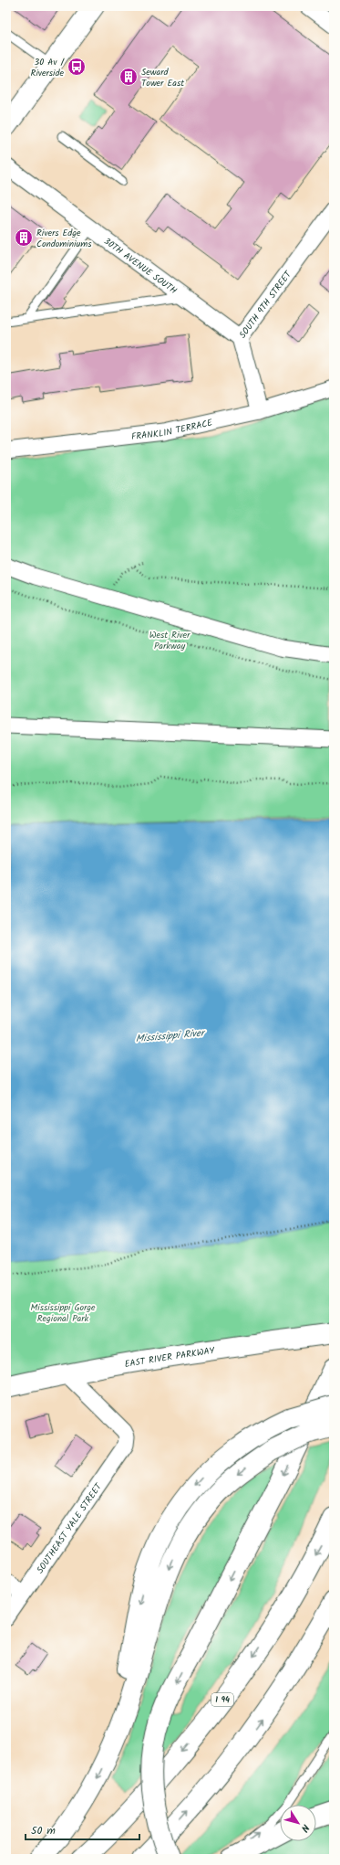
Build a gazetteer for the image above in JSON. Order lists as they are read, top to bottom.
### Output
{
  "streets": {
    "main road": ["EAST RIVER PARKWAY", "I 94"],
    "street": [
      "30TH AVENUE SOUTH",
      "SOUTH 9TH STREET",
      "FRANKLIN TERRACE",
      "SOUTHEAST YALE STREET"
    ]
  },
  "crossings": [
    ["30TH AVENUE SOUTH", "SOUTH 9TH STREET"],
    ["SOUTH 9TH STREET", "FRANKLIN TERRACE"],
    ["EAST RIVER PARKWAY", "SOUTHEAST YALE STREET"]
  ],
  "water": ["Mississippi River"],
  "parks": ["West River Parkway", "Mississippi Gorge Regional Park"],
  "places": {
    "bus stop": ["30 Av / Riverside"],
    "building": ["Seward Tower East", "Rivers Edge Condominiums"]
  },
  "scale_bar": "50 m",
  "north": "bottom right"
}
